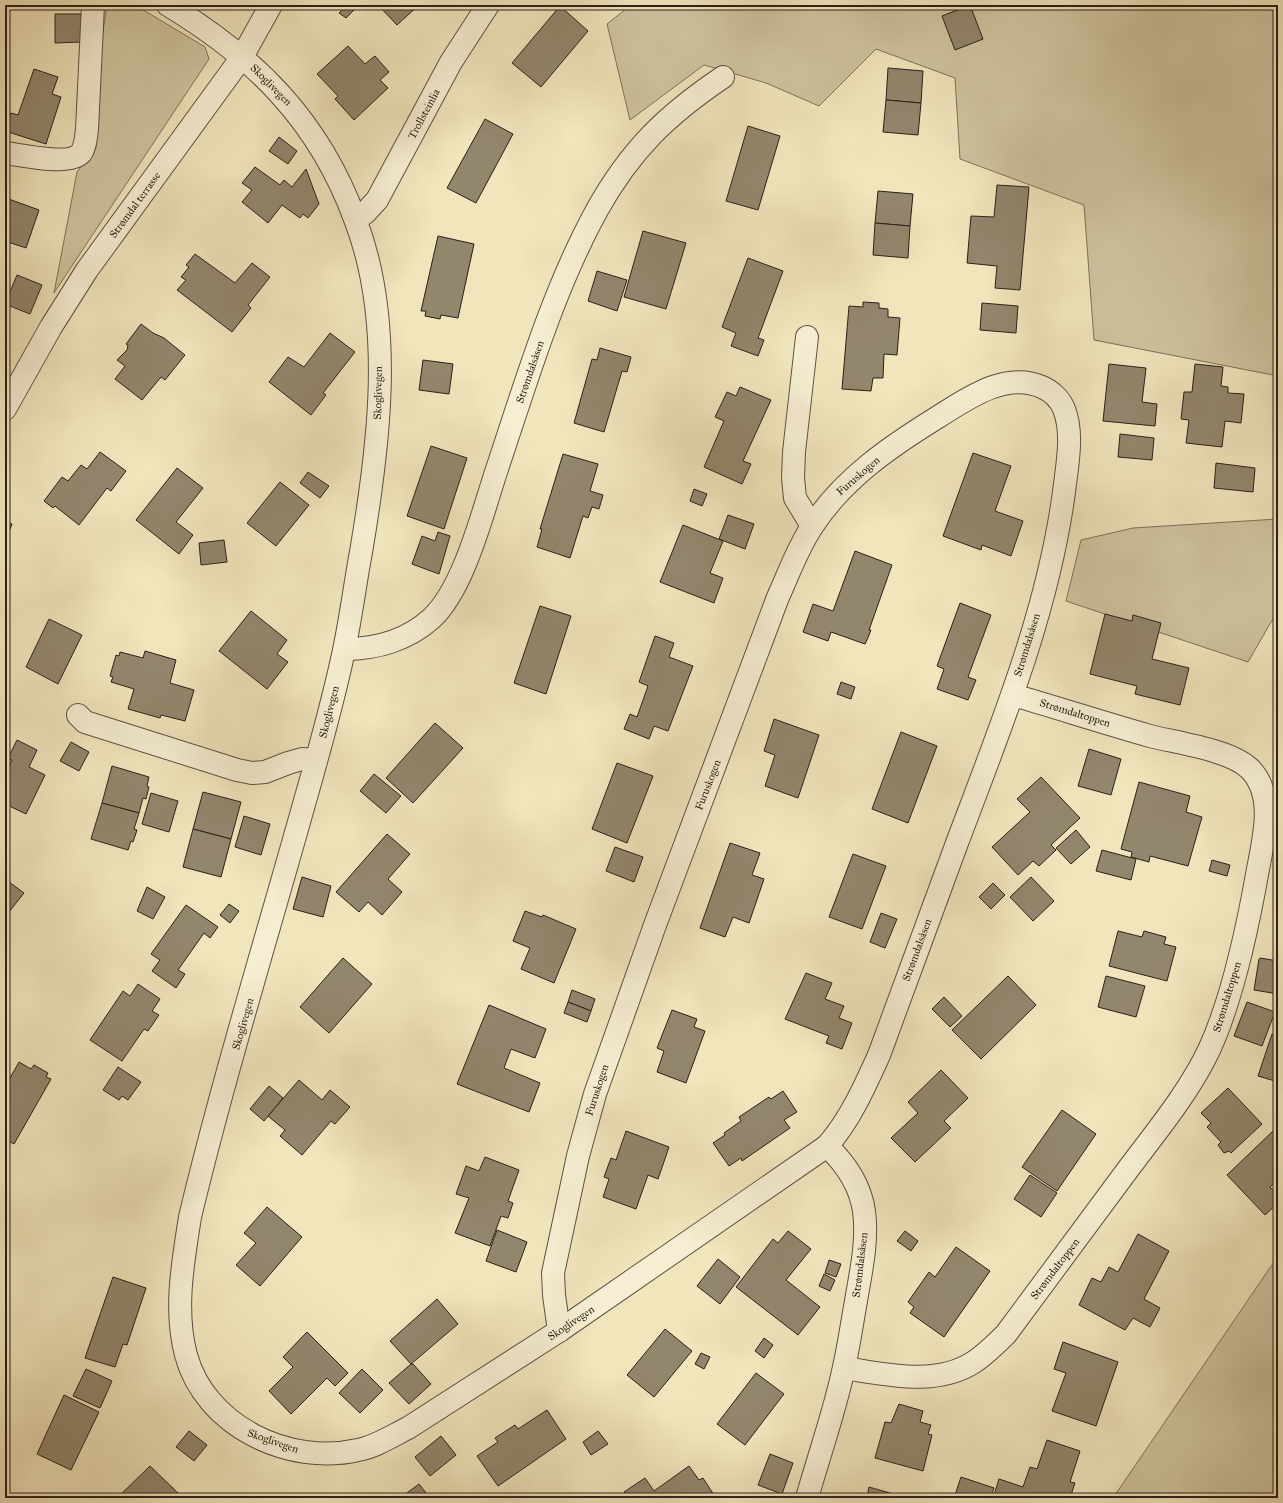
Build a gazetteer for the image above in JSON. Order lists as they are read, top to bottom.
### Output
{
  "streets": {
    "street": [
      "Skoglivegen",
      "Trollsteinlia",
      "Strømdal terrasse",
      "Strømdalsåsen",
      "Furuskogen",
      "Strømdaltoppen"
    ]
  },
  "crossings": [
    ["Skoglivegen", "Trollsteinlia"],
    ["Skoglivegen", "Strømdal terrasse"],
    ["Skoglivegen", "Strømdalsåsen"],
    ["Skoglivegen", "Furuskogen"],
    ["Strømdalsåsen", "Furuskogen"],
    ["Strømdalsåsen", "Strømdaltoppen"]
  ]
}
